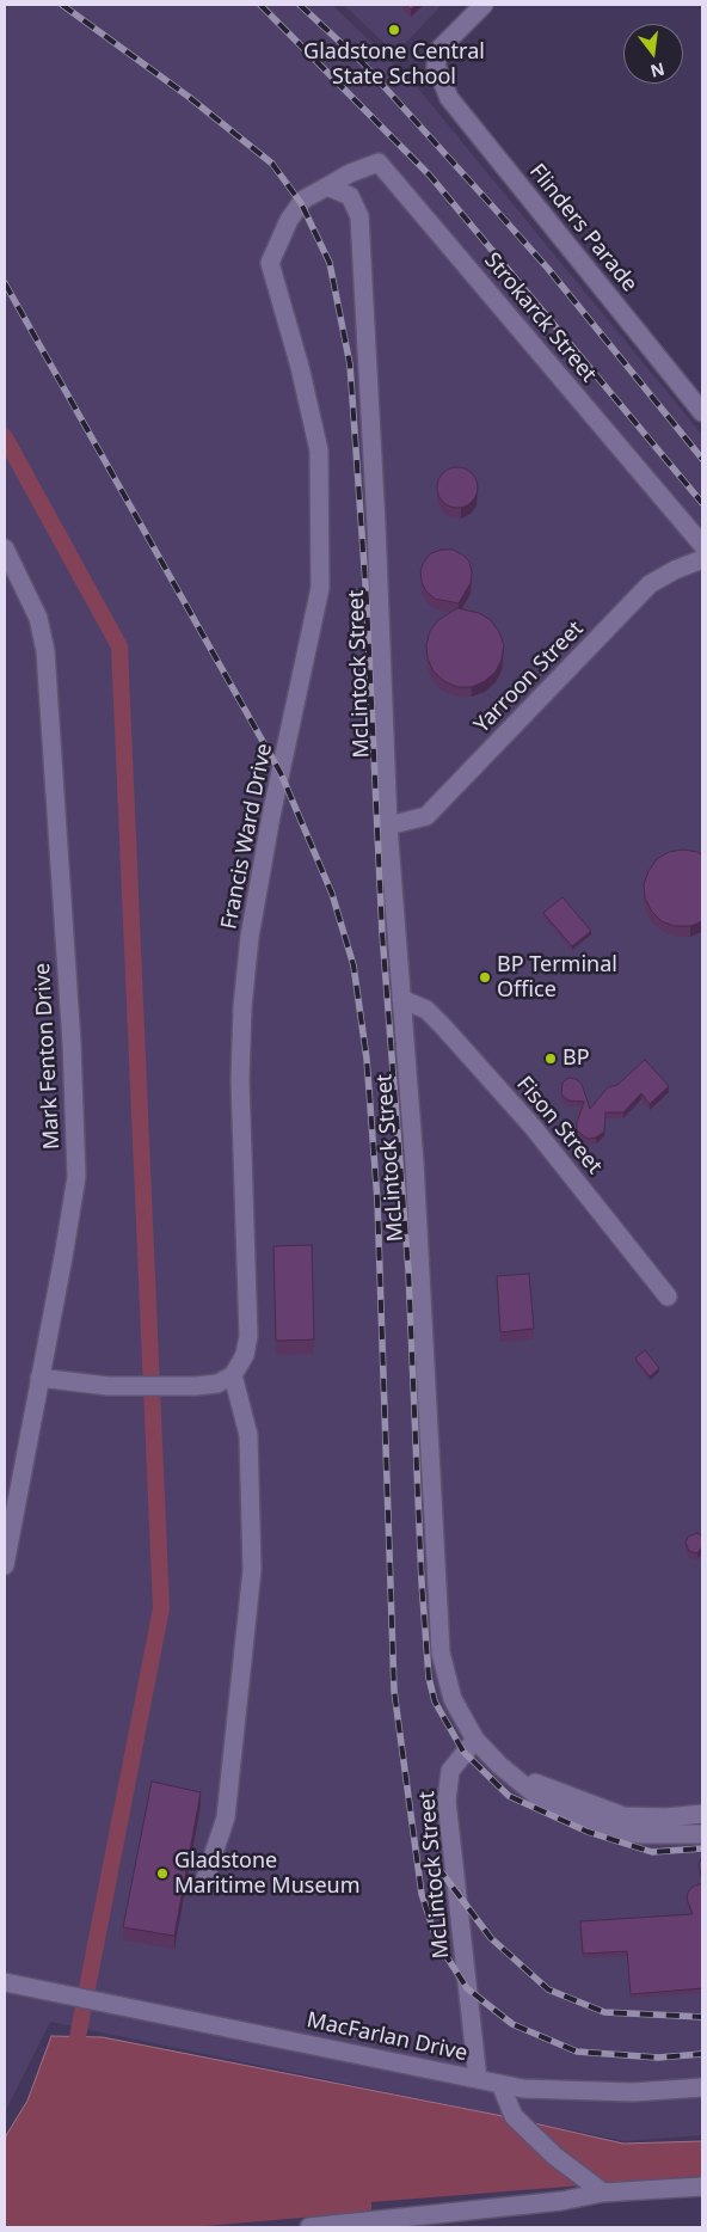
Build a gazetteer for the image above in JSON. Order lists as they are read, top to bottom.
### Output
{
  "streets": {
    "street": [
      "Flinders Parade",
      "Strokarck Street",
      "McLintock Street",
      "Yarroon Street",
      "Francis Ward Drive",
      "Mark Fenton Drive",
      "Fison Street",
      "MacFarlan Drive"
    ]
  },
  "crossings": [
    ["Strokarck Street", "McLintock Street"],
    ["Strokarck Street", "Francis Ward Drive"],
    ["McLintock Street", "Yarroon Street"],
    ["McLintock Street", "Francis Ward Drive"],
    ["McLintock Street", "Fison Street"],
    ["McLintock Street", "MacFarlan Drive"]
  ],
  "places": [
    "Gladstone Central State School",
    "BP Terminal Office",
    "BP",
    "Gladstone Maritime Museum"
  ],
  "north": "bottom"
}
